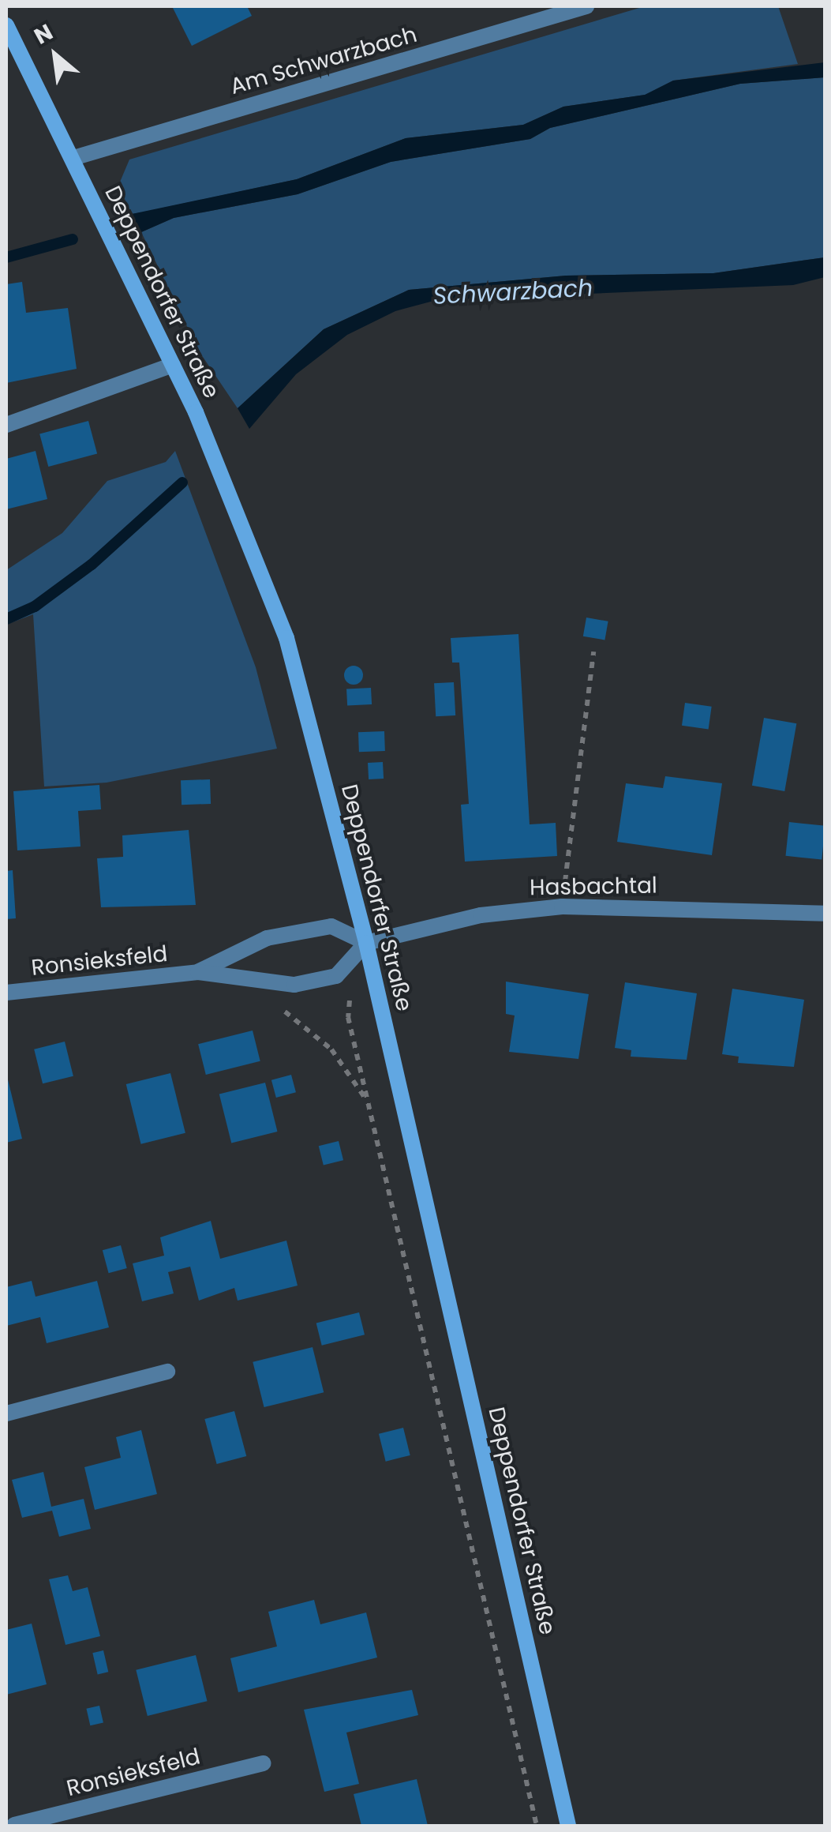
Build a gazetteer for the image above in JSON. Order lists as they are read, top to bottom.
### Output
{
  "streets": {
    "street": [
      "Am Schwarzbach",
      "Deppendorfer Straße",
      "Hasbachtal",
      "Ronsieksfeld"
    ]
  },
  "crossings": [
    ["Am Schwarzbach", "Deppendorfer Straße"],
    ["Deppendorfer Straße", "Hasbachtal"],
    ["Deppendorfer Straße", "Ronsieksfeld"],
    ["Hasbachtal", "Ronsieksfeld"]
  ],
  "water": ["Schwarzbach"],
  "north": "top left"
}
